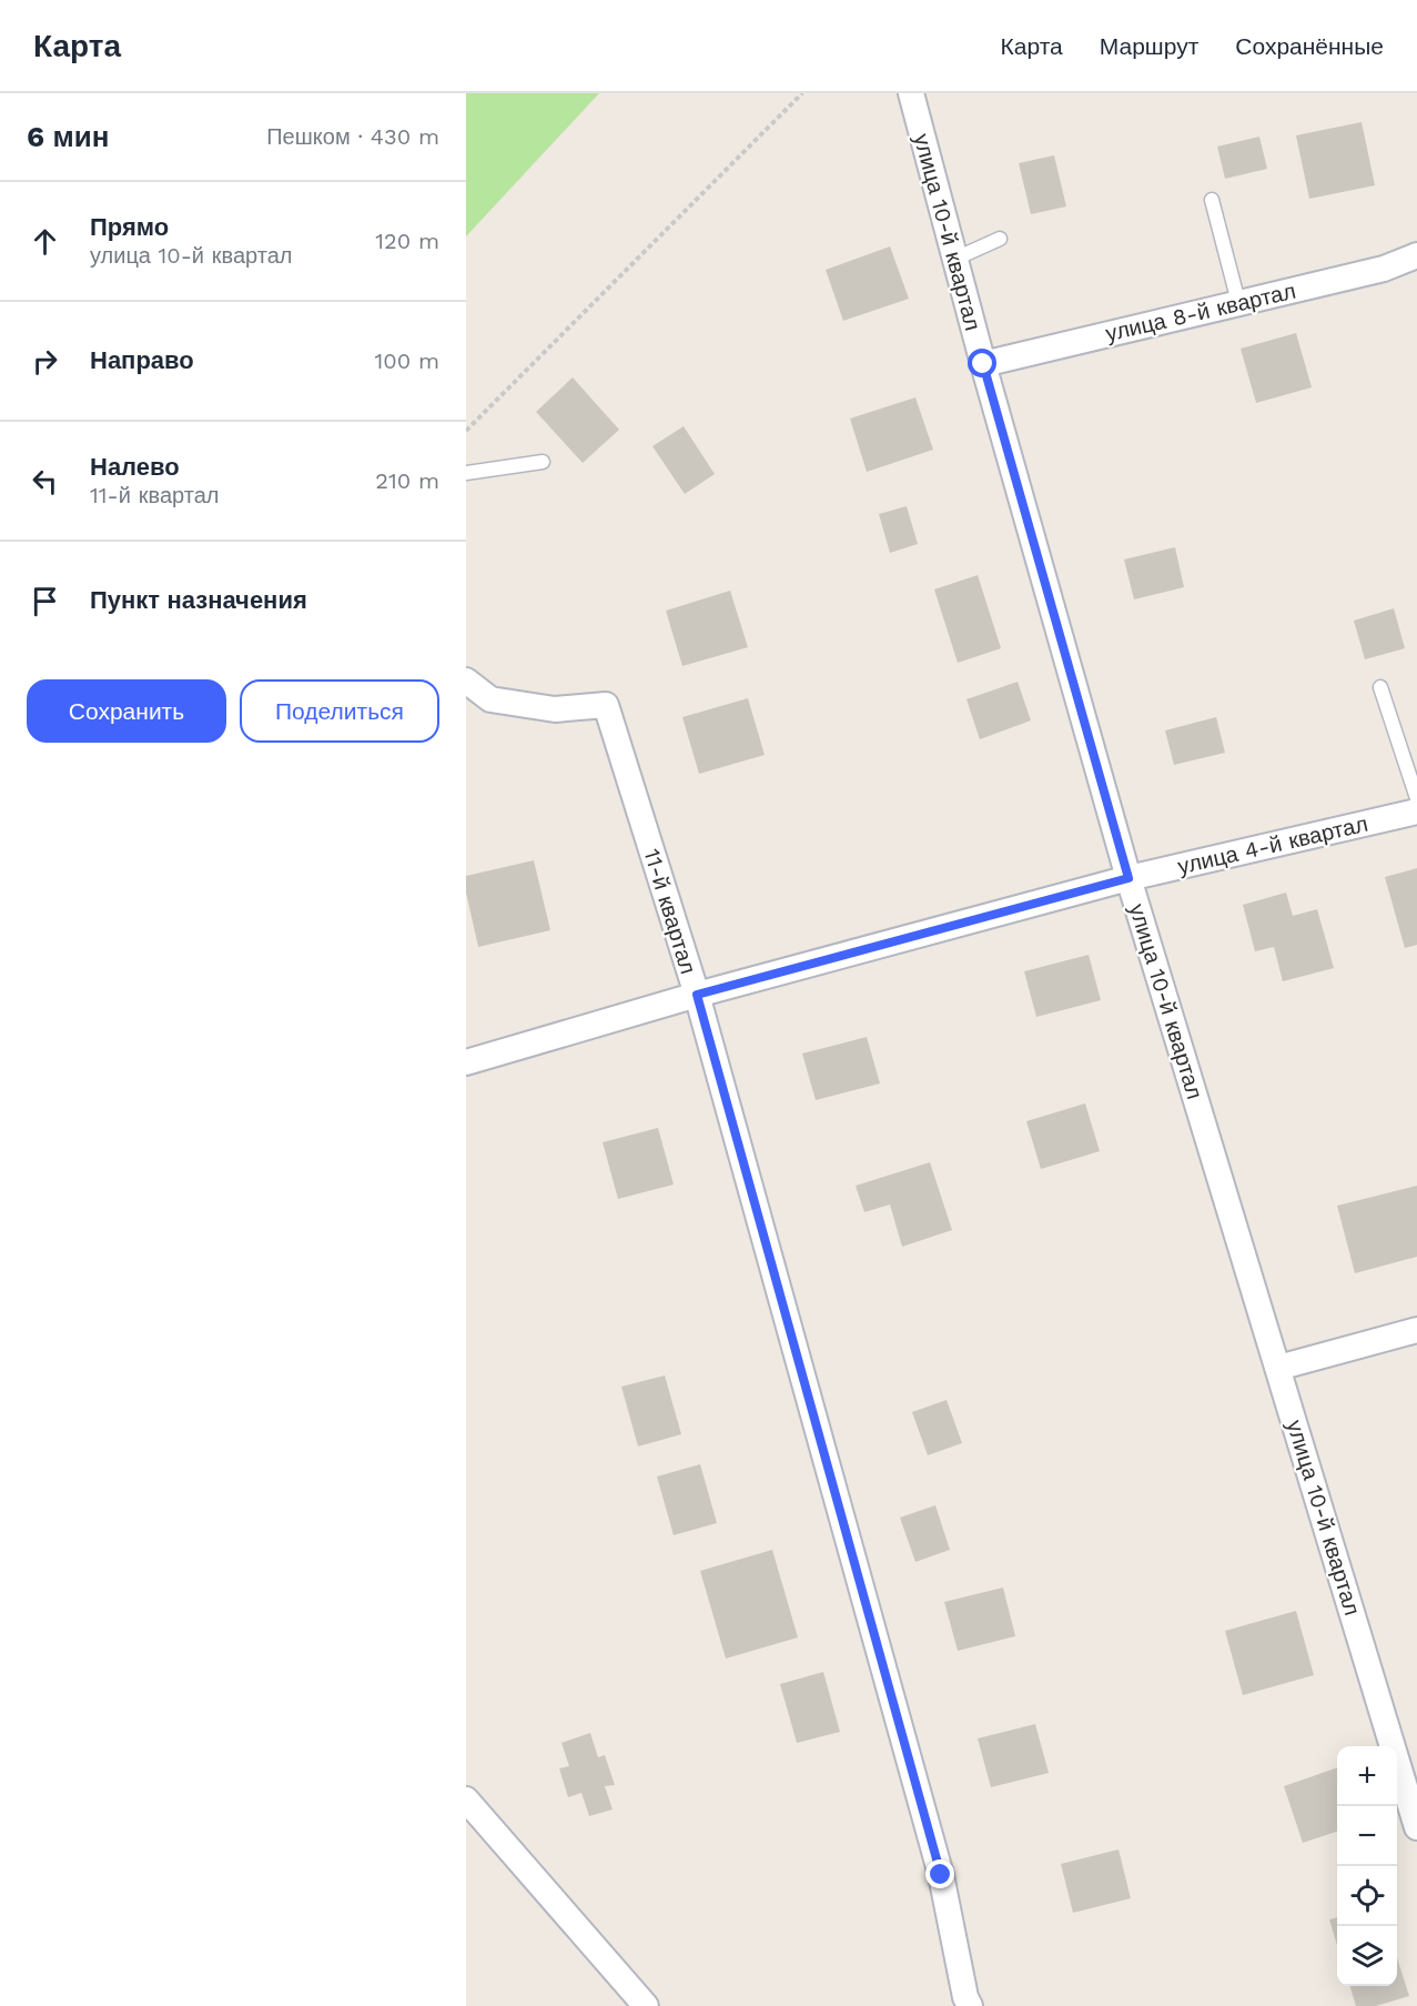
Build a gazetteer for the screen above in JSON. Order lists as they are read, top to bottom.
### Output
{
  "streets": {
    "street": [
      "улица 10-й квартал",
      "улица 8-й квартал",
      "улица 4-й квартал",
      "11-й квартал"
    ]
  },
  "crossings": [
    ["улица 10-й квартал", "улица 8-й квартал"],
    ["улица 10-й квартал", "улица 4-й квартал"],
    ["улица 4-й квартал", "11-й квартал"]
  ],
  "page": {
    "header": "Карта",
    "nav": ["Карта", "Маршрут", "Сохранённые"],
    "heading": ["6 мин", "Пешком · 430 m"],
    "list": [
      ["Прямо", "улица 10-й квартал", "120 m"],
      ["Направо", "100 m"],
      ["Налево", "11-й квартал", "210 m"],
      "Пункт назначения"
    ],
    "buttons": ["Сохранить", "Поделиться"],
    "map_buttons": ["+", "−"]
  }
}
